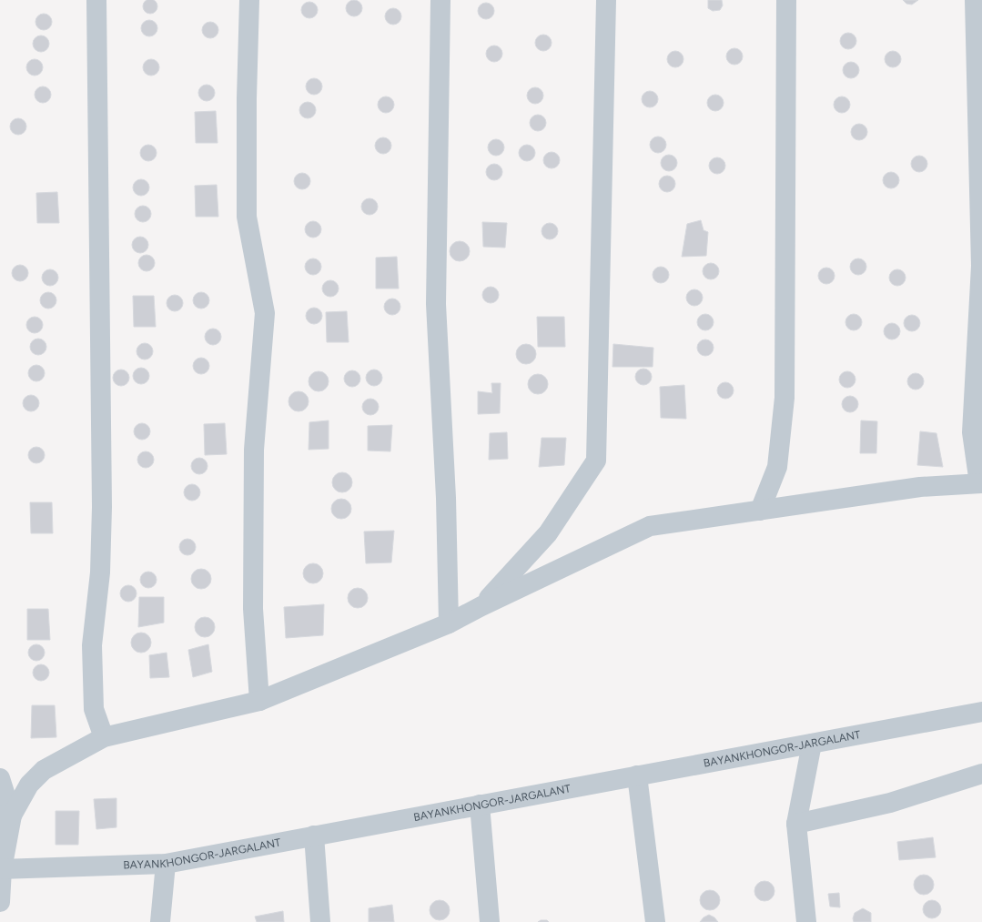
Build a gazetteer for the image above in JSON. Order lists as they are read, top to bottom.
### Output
{
  "streets": {
    "street": ["BAYANKHONGOR-JARGALANT"]
  }
}
